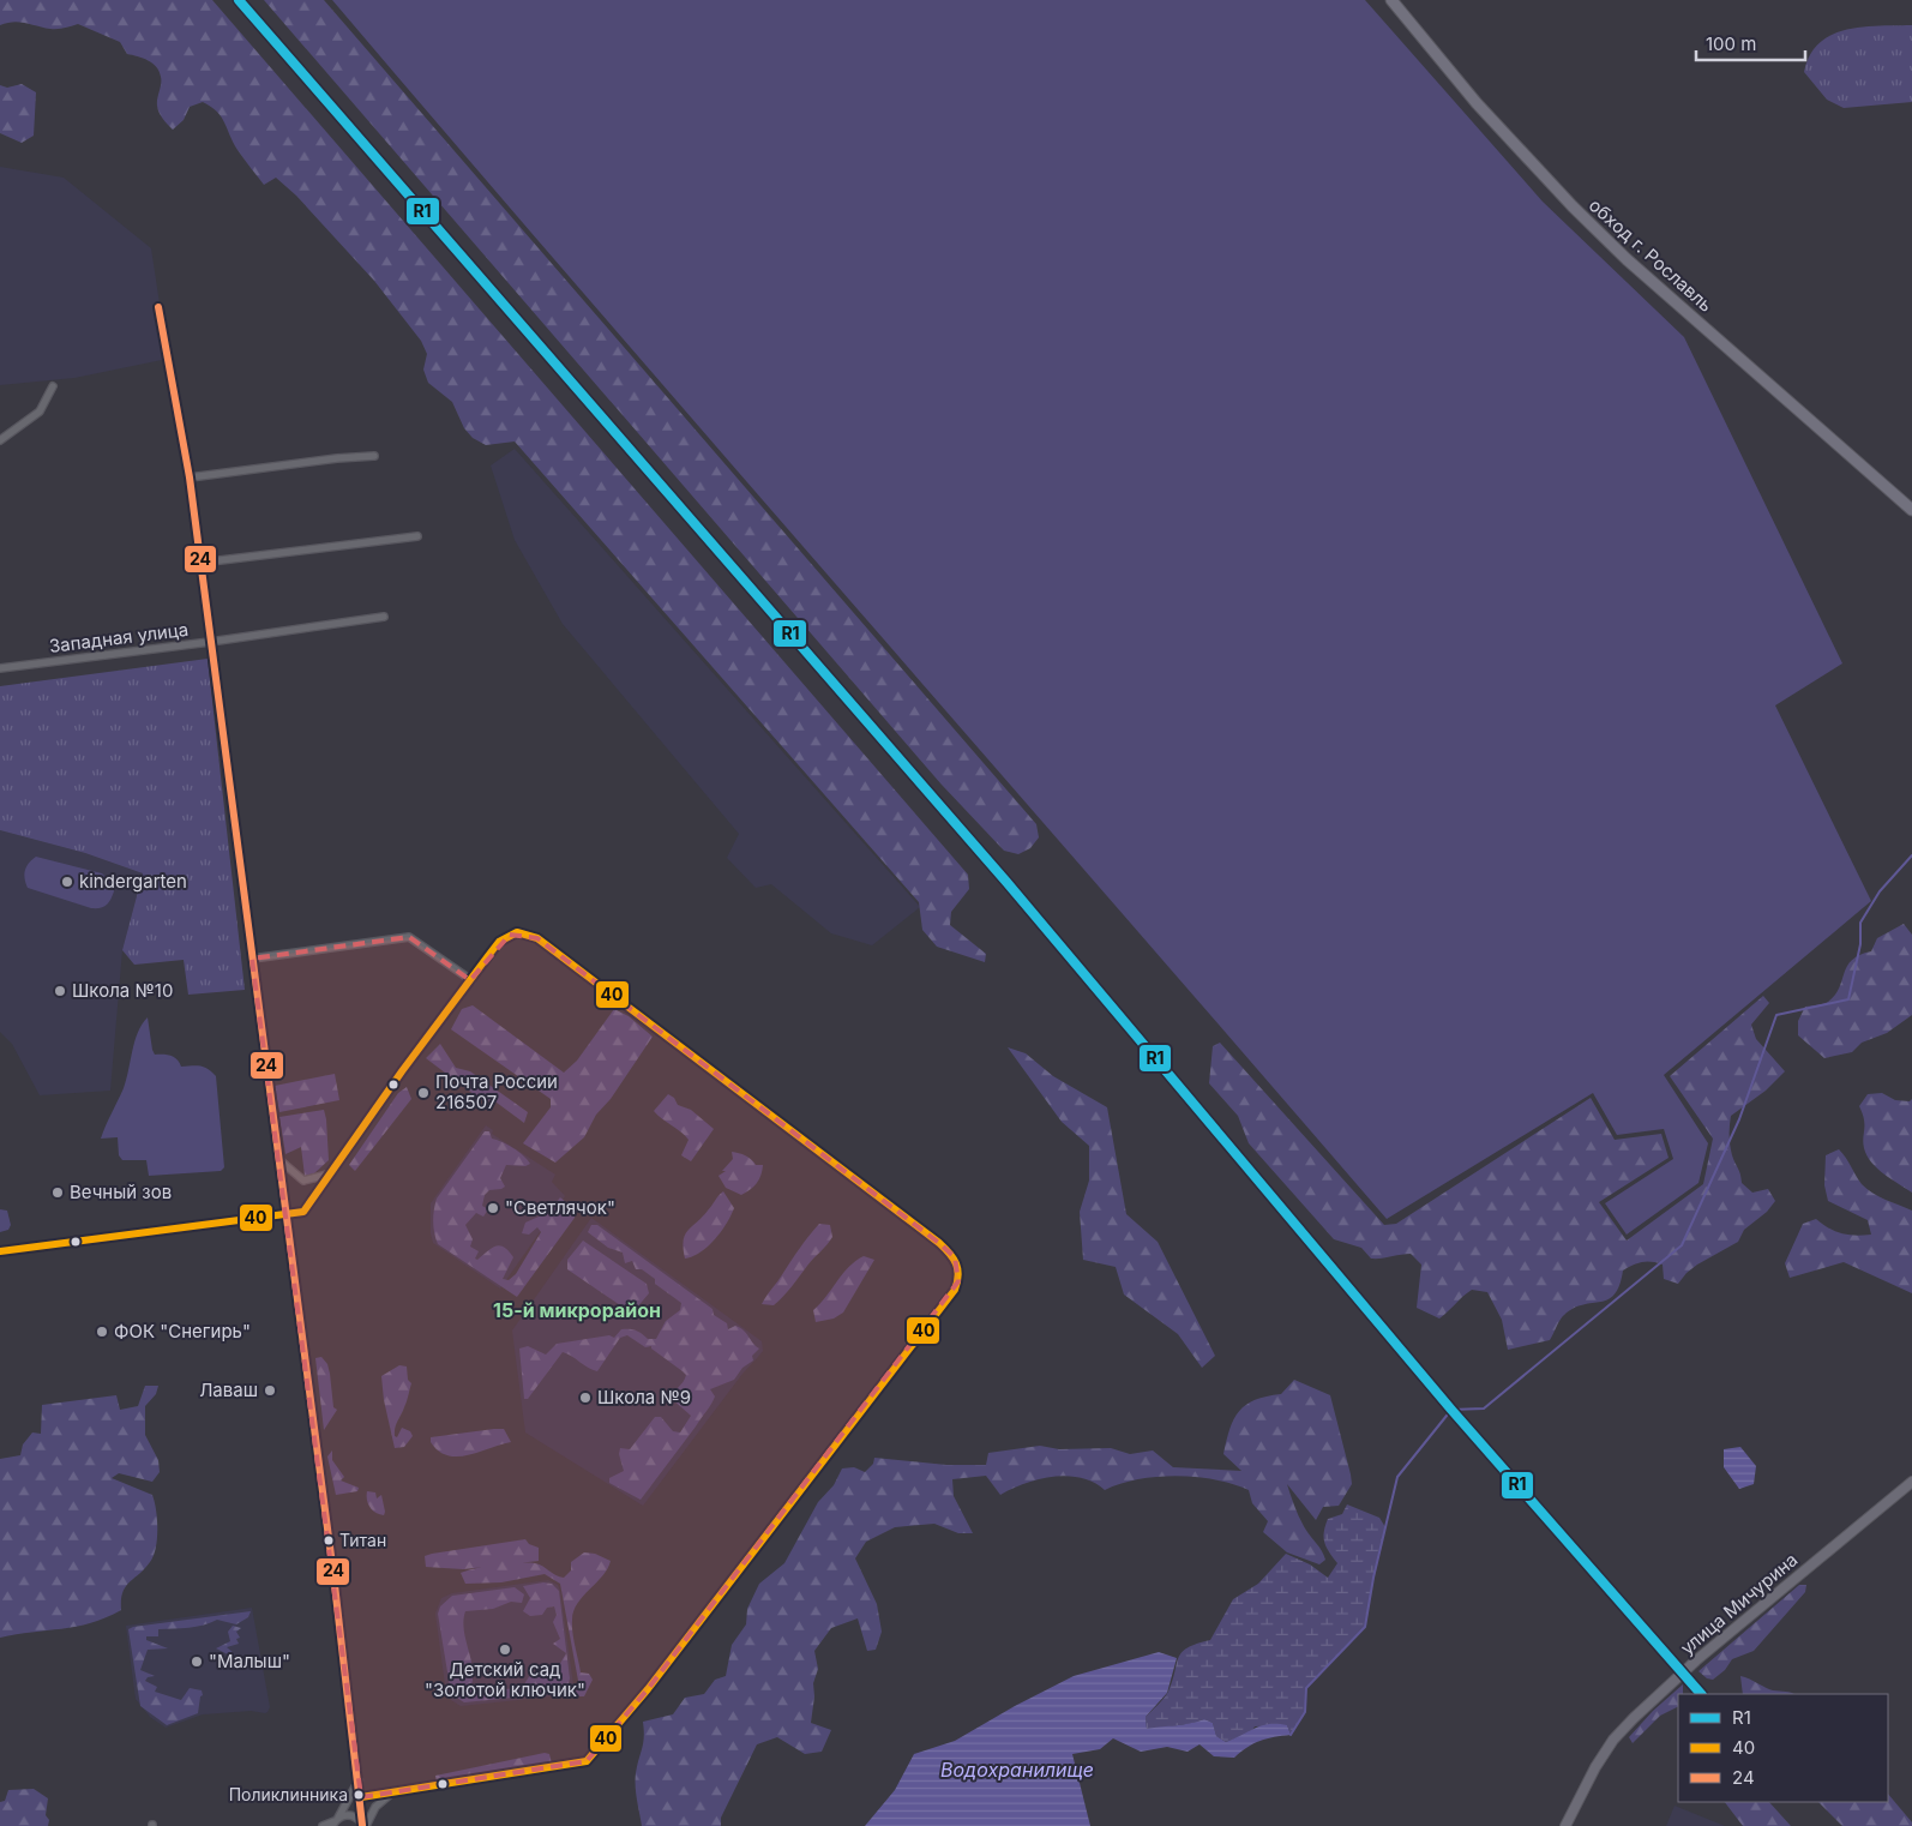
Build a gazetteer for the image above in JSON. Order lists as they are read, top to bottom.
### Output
{
  "streets": {
    "highway": ["обход г. Рославль"],
    "main road": ["улица Мичурина"],
    "street": ["Западная улица"]
  },
  "districts": ["15-й микрорайон"],
  "water": ["Водохранилище"],
  "places": [
    "kindergarten",
    "Школа №10",
    "Почта России 216507",
    "Вечный зов",
    "\"Светлячок\"",
    "ФОК \"Снегирь\"",
    "Лаваш",
    "Школа №9",
    "Титан",
    "Детский сад \"Золотой ключик\"",
    "\"Малыш\"",
    "Поликлинника"
  ],
  "lines": ["transit line R1", "transit line 24", "transit line 40"],
  "legend": ["R1", "40", "24"],
  "scale_bar": "100 m"
}
